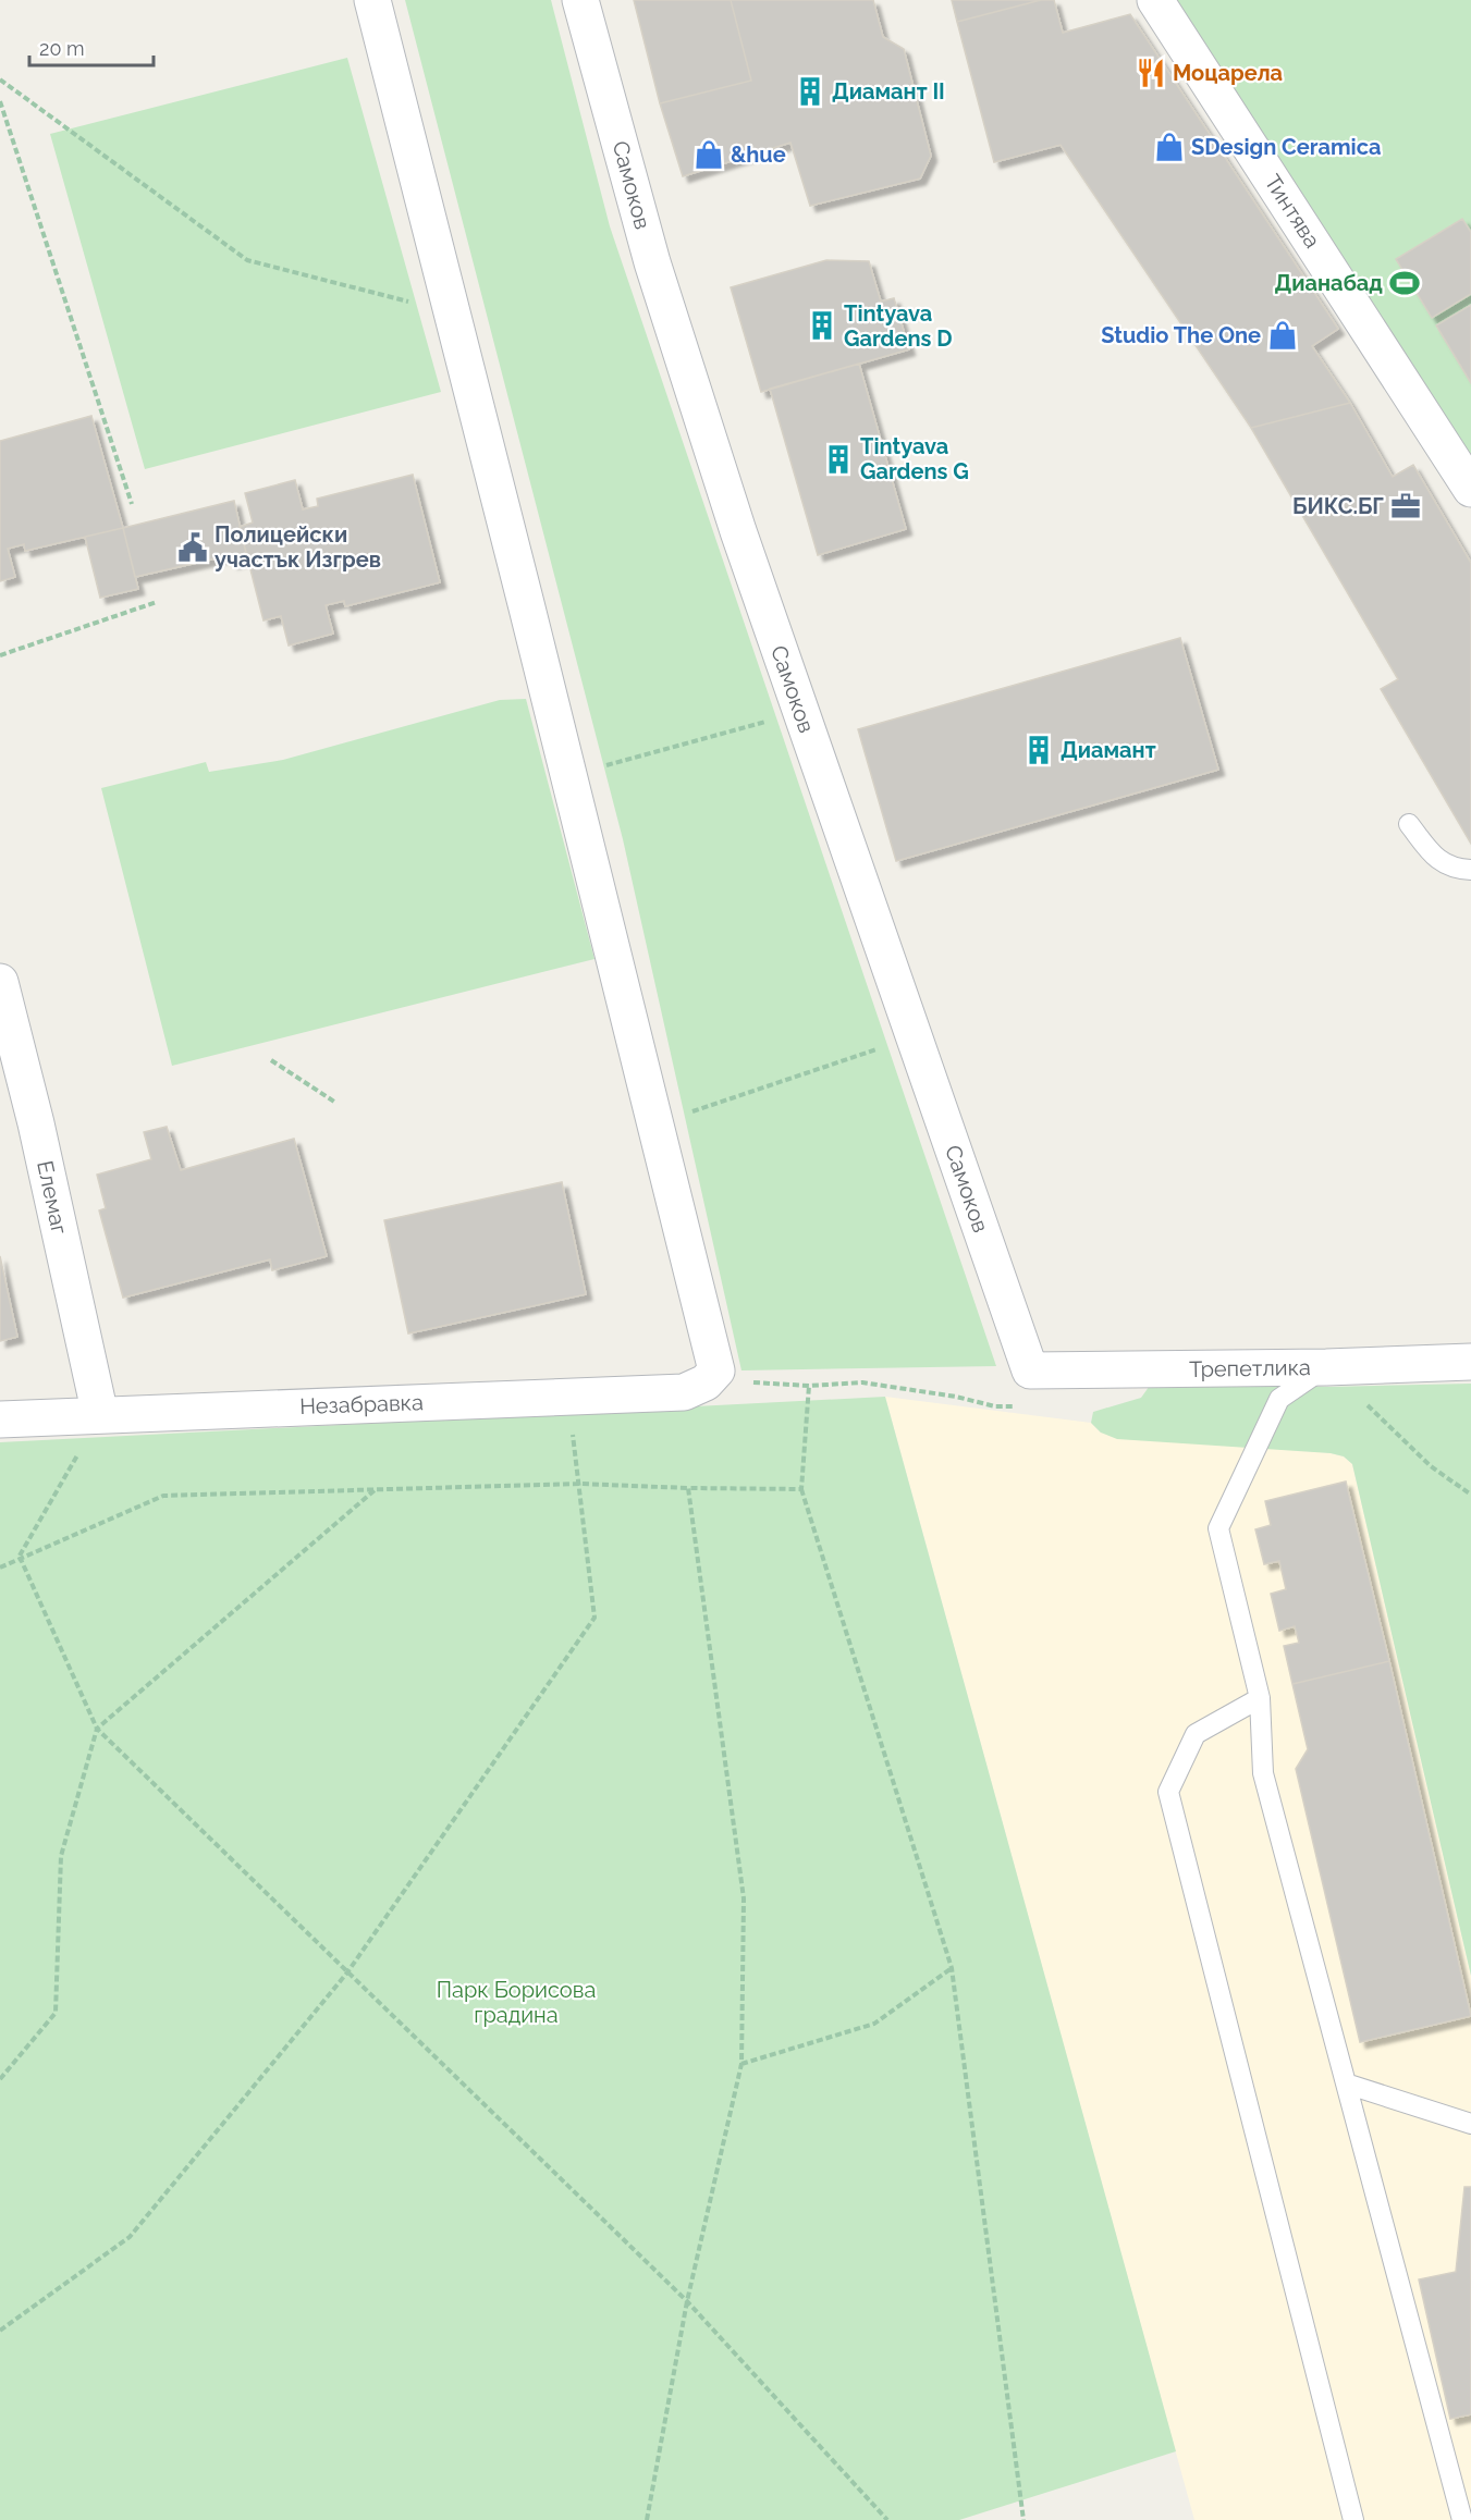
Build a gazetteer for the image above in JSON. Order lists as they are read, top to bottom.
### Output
{
  "streets": {
    "street": [
      "Самоков",
      "Тинтява",
      "Елемаг",
      "Трепетлика",
      "Незабравка"
    ]
  },
  "crossings": [
    ["Самоков", "Трепетлика"],
    ["Елемаг", "Незабравка"]
  ],
  "parks": ["Парк Борисова градина"],
  "places": {
    "restaurant": ["Моцарела"],
    "building": [
      "Диамант II",
      "Tintyava Gardens D",
      "Tintyava Gardens G",
      "Диамант"
    ],
    "shop": ["SDesign Ceramica", "&hue", "Studio The One"],
    "sports": ["Дианабад"],
    "office": ["БИКС.БГ"],
    "public building": ["Полицейски участък Изгрев"]
  },
  "scale_bar": "20 m"
}
